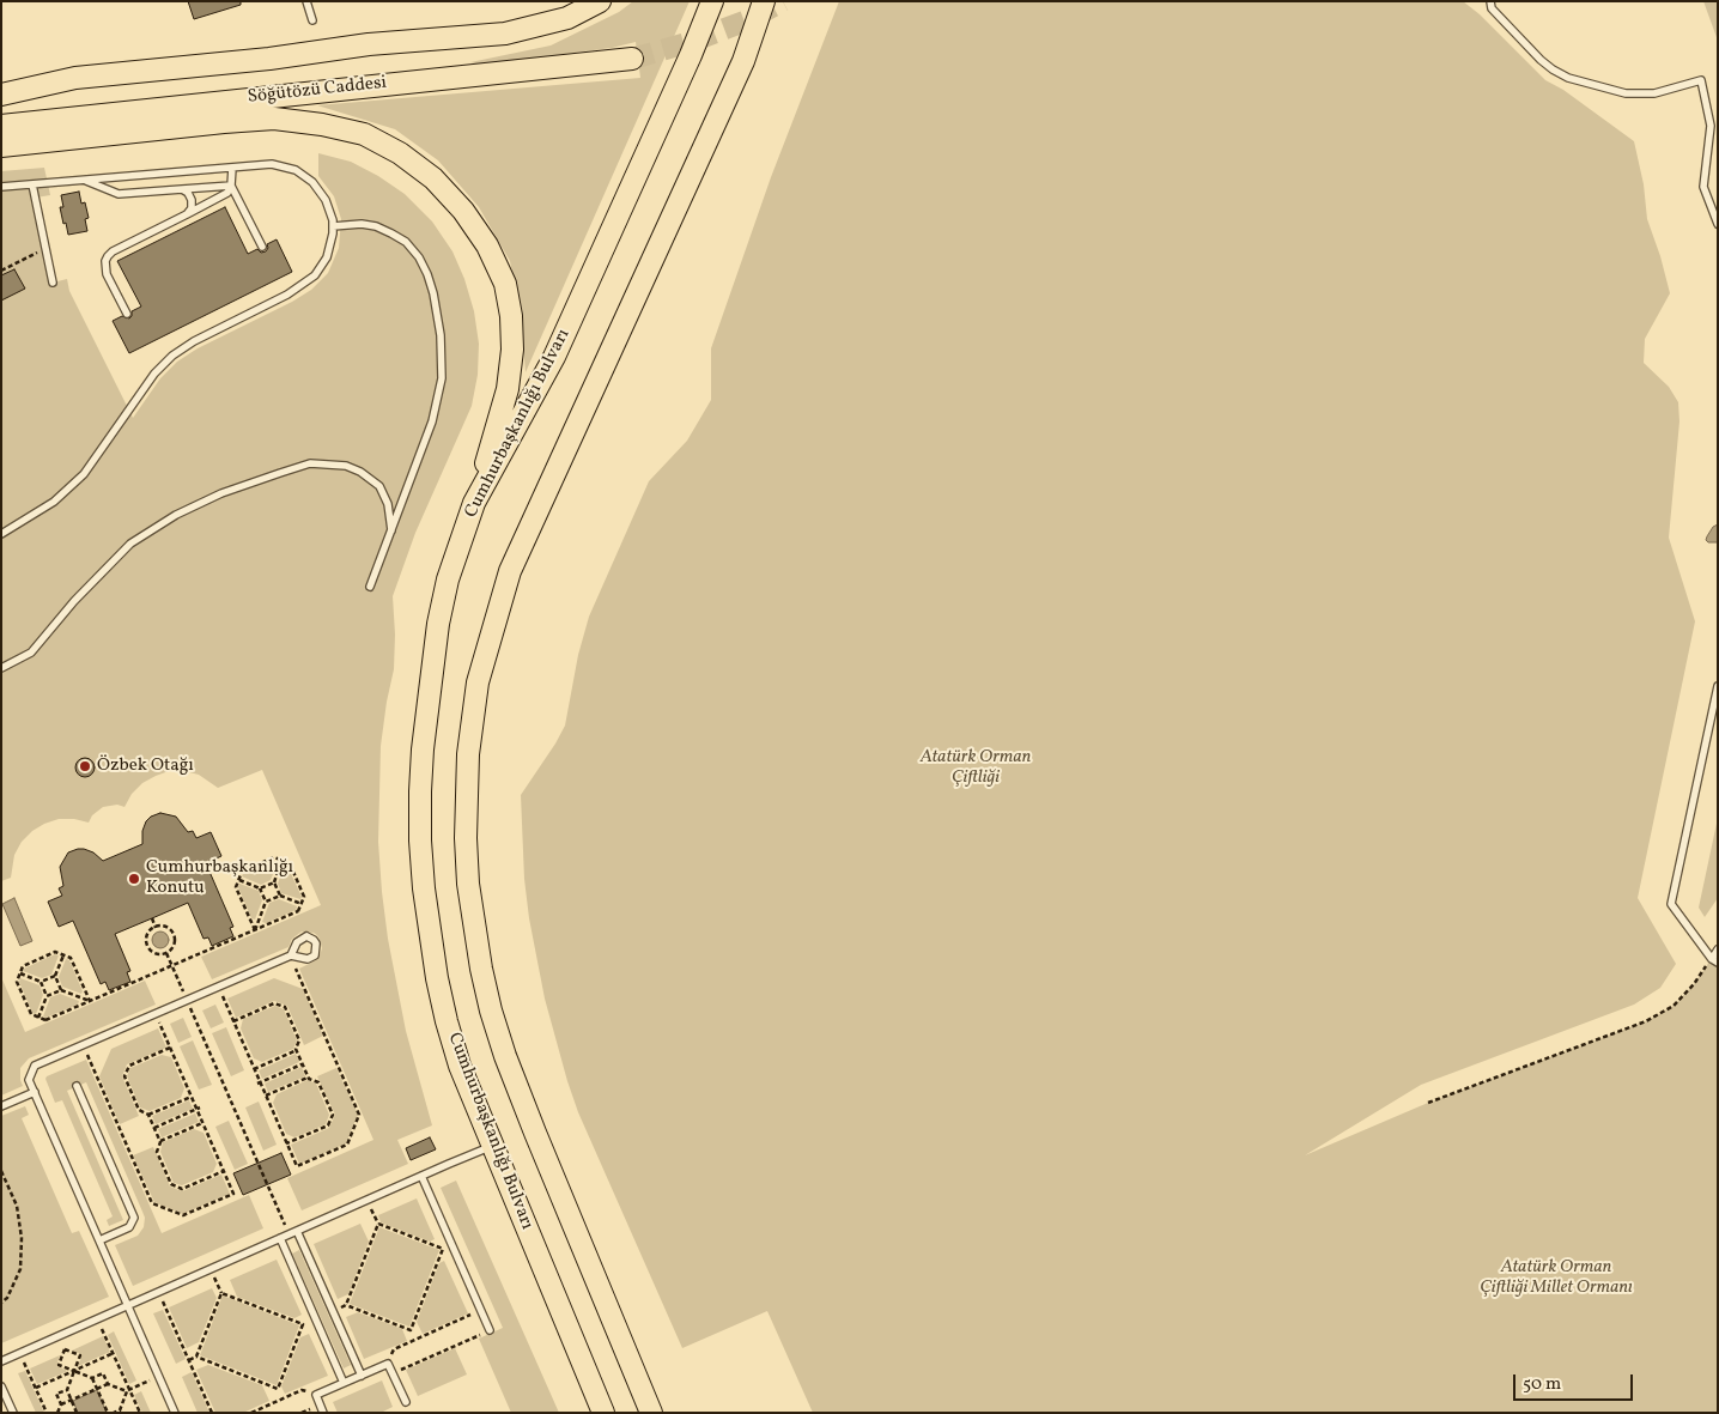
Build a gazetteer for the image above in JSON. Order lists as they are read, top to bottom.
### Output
{
  "streets": {
    "main road": ["Söğütözü Caddesi", "Cumhurbaşkanlığı Bulvarı"]
  },
  "parks": ["Atatürk Orman Çiftliği", "Atatürk Orman Çiftliği Millet Ormanı"],
  "places": ["Özbek Otağı", "Cumhurbaşkanlığı Konutu"],
  "scale_bar": "50 m"
}
